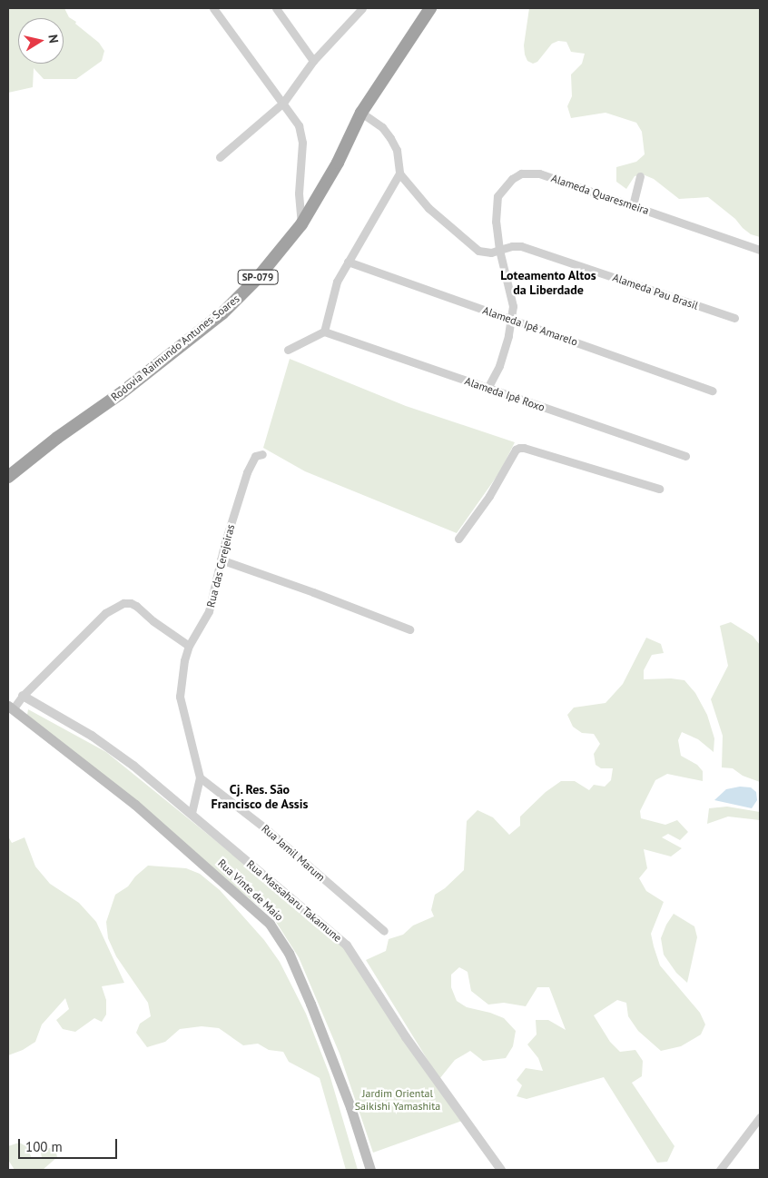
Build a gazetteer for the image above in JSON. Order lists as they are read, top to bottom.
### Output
{
  "streets": {
    "highway": ["SP-079", "Rodovia Raimundo Antunes Soares"],
    "main road": ["Rua Vinte de Maio"],
    "street": [
      "Alameda Quaresmeira",
      "Alameda Pau Brasil",
      "Alameda Ipê Amarelo",
      "Alameda Ipê Roxo",
      "Rua das Cerejeiras",
      "Rua Jamil Marum",
      "Rua Massaharu Takamune"
    ]
  },
  "crossings": [
    ["Alameda Quaresmeira", "Alameda Pau Brasil"],
    ["Alameda Quaresmeira", "Alameda Ipê Amarelo"],
    ["Alameda Quaresmeira", "Alameda Ipê Roxo"],
    ["Rua das Cerejeiras", "Rua Jamil Marum"],
    ["Rua das Cerejeiras", "Rua Massaharu Takamune"]
  ],
  "districts": ["Loteamento Altos da Liberdade", "Cj. Res. São Francisco de Assis"],
  "parks": ["Jardim Oriental Saikishi Yamashita"],
  "scale_bar": "100 m",
  "north": "right"
}
